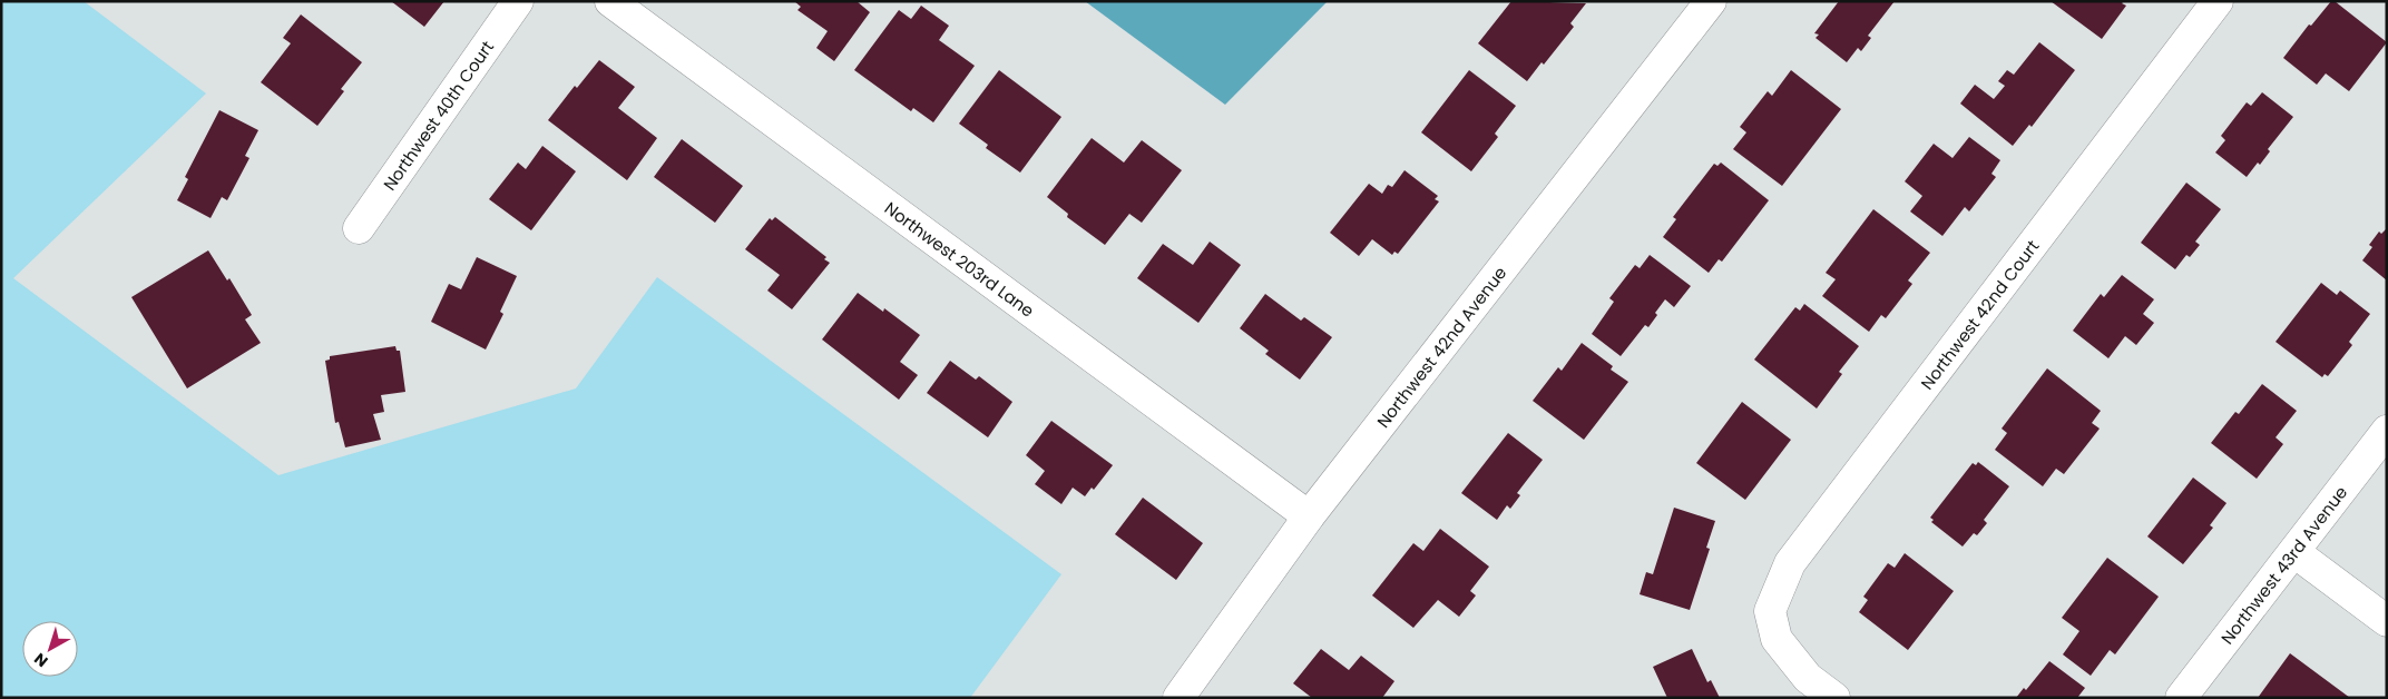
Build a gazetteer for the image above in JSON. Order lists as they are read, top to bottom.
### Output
{
  "streets": {
    "street": [
      "Northwest 40th Court",
      "Northwest 203rd Lane",
      "Northwest 42nd Court",
      "Northwest 42nd Avenue",
      "Northwest 43rd Avenue"
    ]
  },
  "crossings": [
    ["Northwest 203rd Lane", "Northwest 42nd Avenue"]
  ],
  "north": "bottom left"
}
